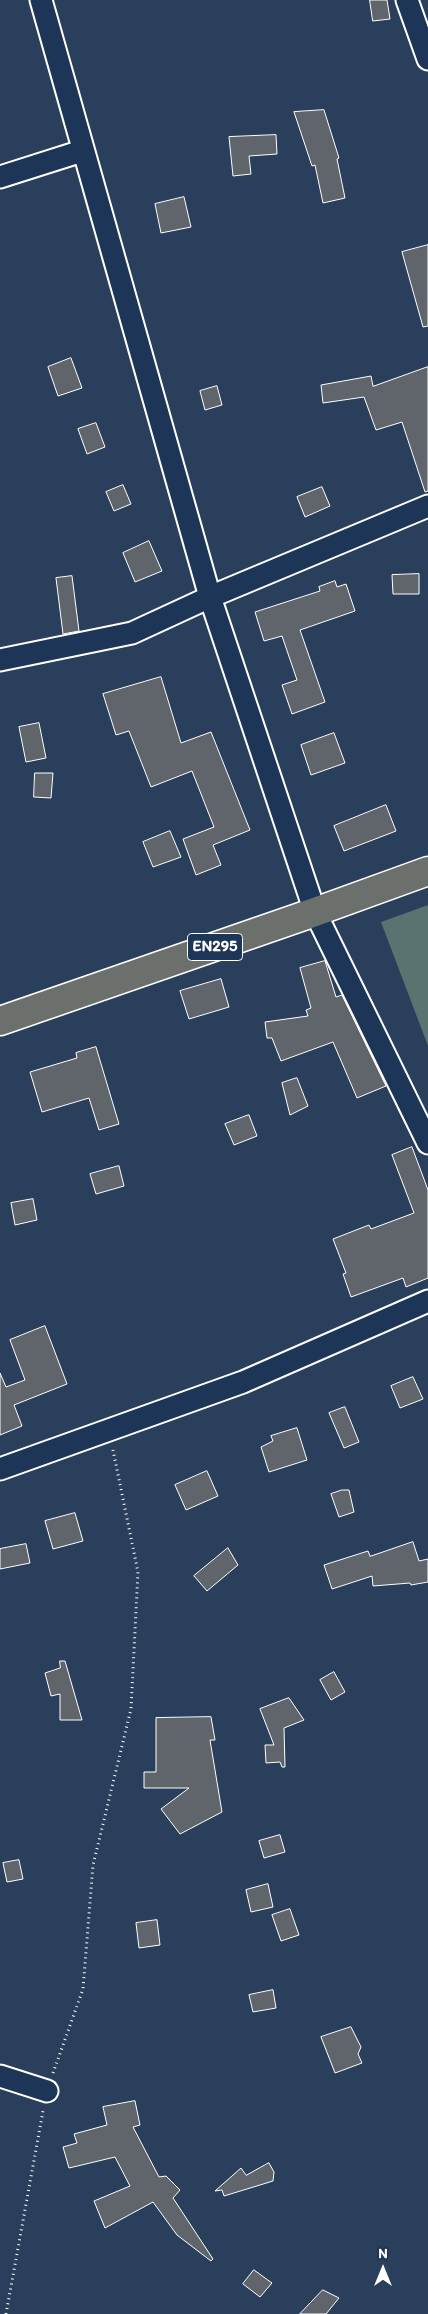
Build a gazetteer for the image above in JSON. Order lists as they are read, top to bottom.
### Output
{
  "streets": {
    "main road": ["EN295"]
  },
  "north": "top"
}
